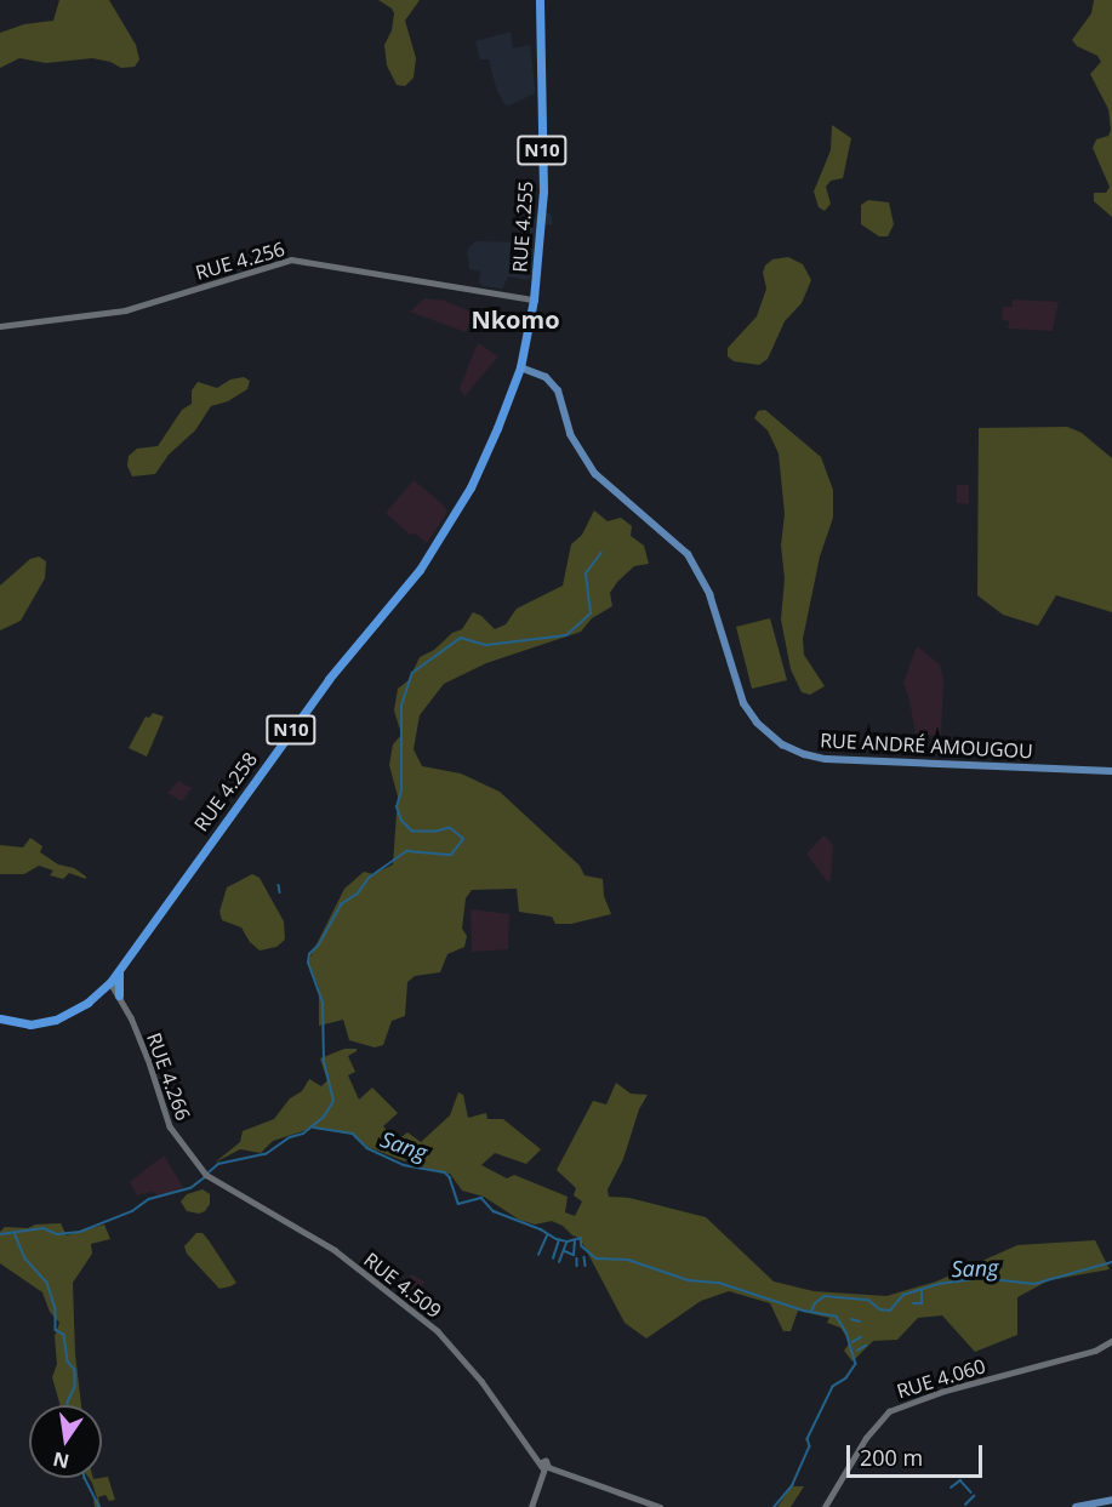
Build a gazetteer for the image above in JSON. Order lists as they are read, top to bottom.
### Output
{
  "streets": {
    "highway": ["N10", "RUE 4.255", "RUE 4.258"],
    "main road": ["RUE ANDRÉ AMOUGOU"],
    "street": [
      "RUE 4.256",
      "RUE 4.266",
      "RUE 4.509",
      "RUE 4.060"
    ]
  },
  "crossings": [
    ["RUE 4.255", "RUE 4.256"],
    ["RUE 4.255", "RUE ANDRÉ AMOUGOU"],
    ["RUE 4.255", "RUE 4.258"],
    ["RUE ANDRÉ AMOUGOU", "RUE 4.258"],
    ["RUE 4.258", "RUE 4.266"],
    ["RUE 4.266", "RUE 4.509"]
  ],
  "districts": ["Nkomo"],
  "water": ["Sang"],
  "scale_bar": "200 m",
  "north": "bottom"
}
